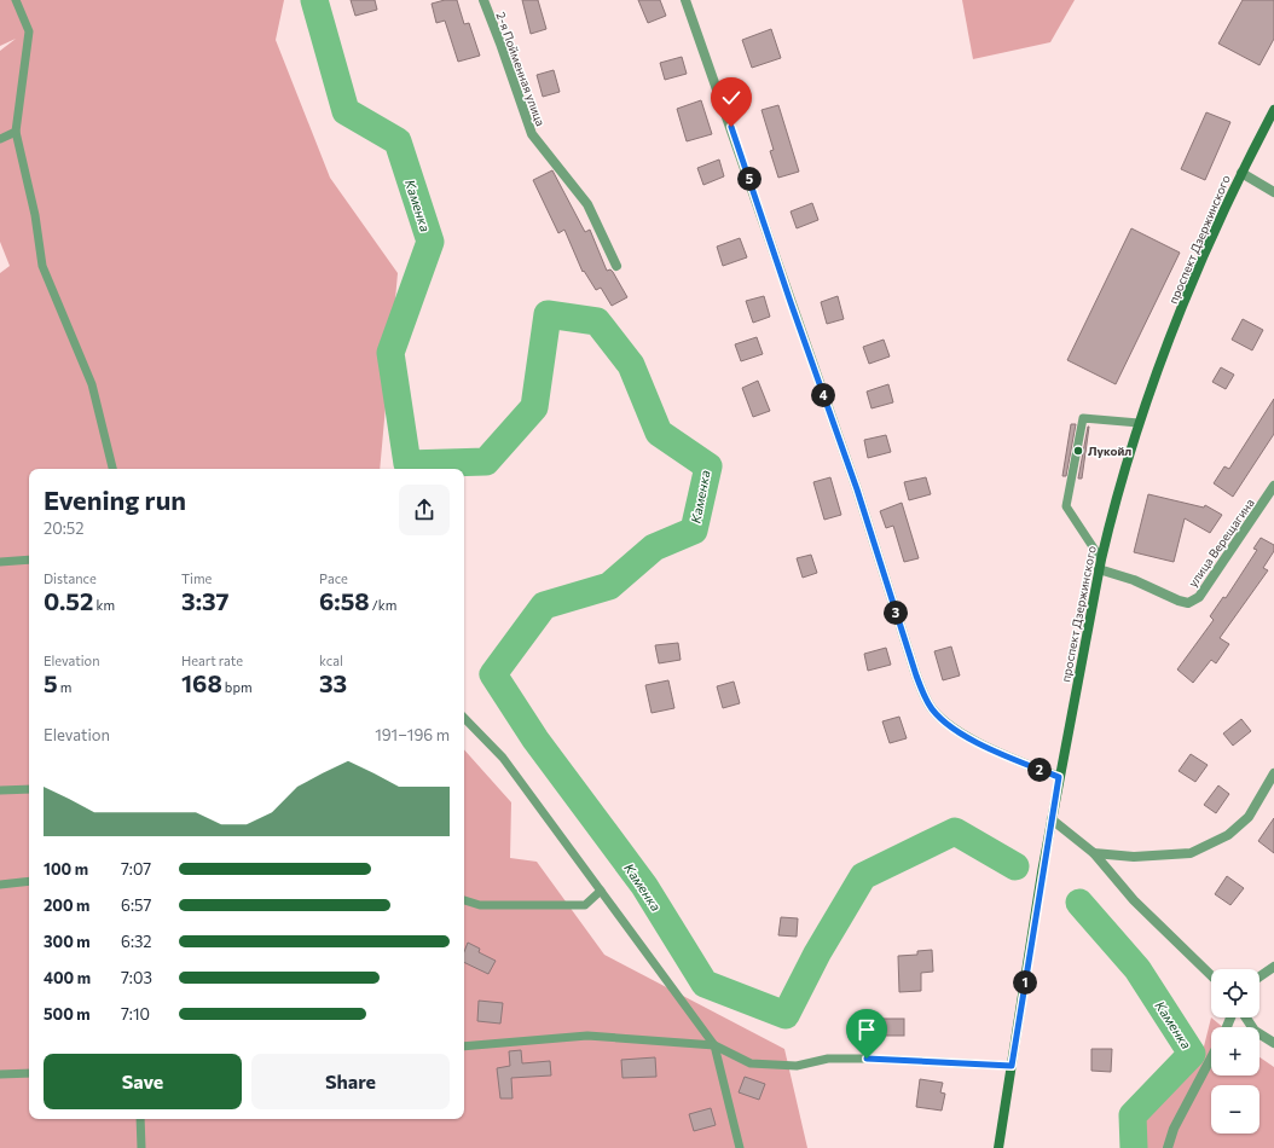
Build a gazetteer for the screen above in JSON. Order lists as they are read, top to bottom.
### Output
{
  "streets": {
    "street": ["2-я Пойменная улица", "проспект Дзержинского", "улица Верещагина"]
  },
  "crossings": [
    ["проспект Дзержинского", "улица Верещагина"]
  ],
  "water": ["Каменка"],
  "places": ["Лукойл"],
  "page": {
    "pins": [
      "5",
      "4",
      "3",
      "2",
      "1"
    ],
    "heading": ["Evening run", "20:52"],
    "stats": [
      ["Distance", "0.52 km"],
      ["Time", "3:37"],
      ["Pace", "6:58 /km"],
      ["Elevation", "5 m"],
      ["Heart rate", "168 bpm"],
      ["kcal", "33"]
    ],
    "chart": ["Elevation", "191–196 m"],
    "list": [
      {
        "name": "100 m",
        "note": "7:07"
      },
      {
        "name": "200 m",
        "note": "6:57"
      },
      {
        "name": "300 m",
        "note": "6:32"
      },
      {
        "name": "400 m",
        "note": "7:03"
      },
      {
        "name": "500 m",
        "note": "7:10"
      }
    ],
    "map_buttons": ["+", "−"],
    "buttons": ["Save", "Share"]
  }
}
